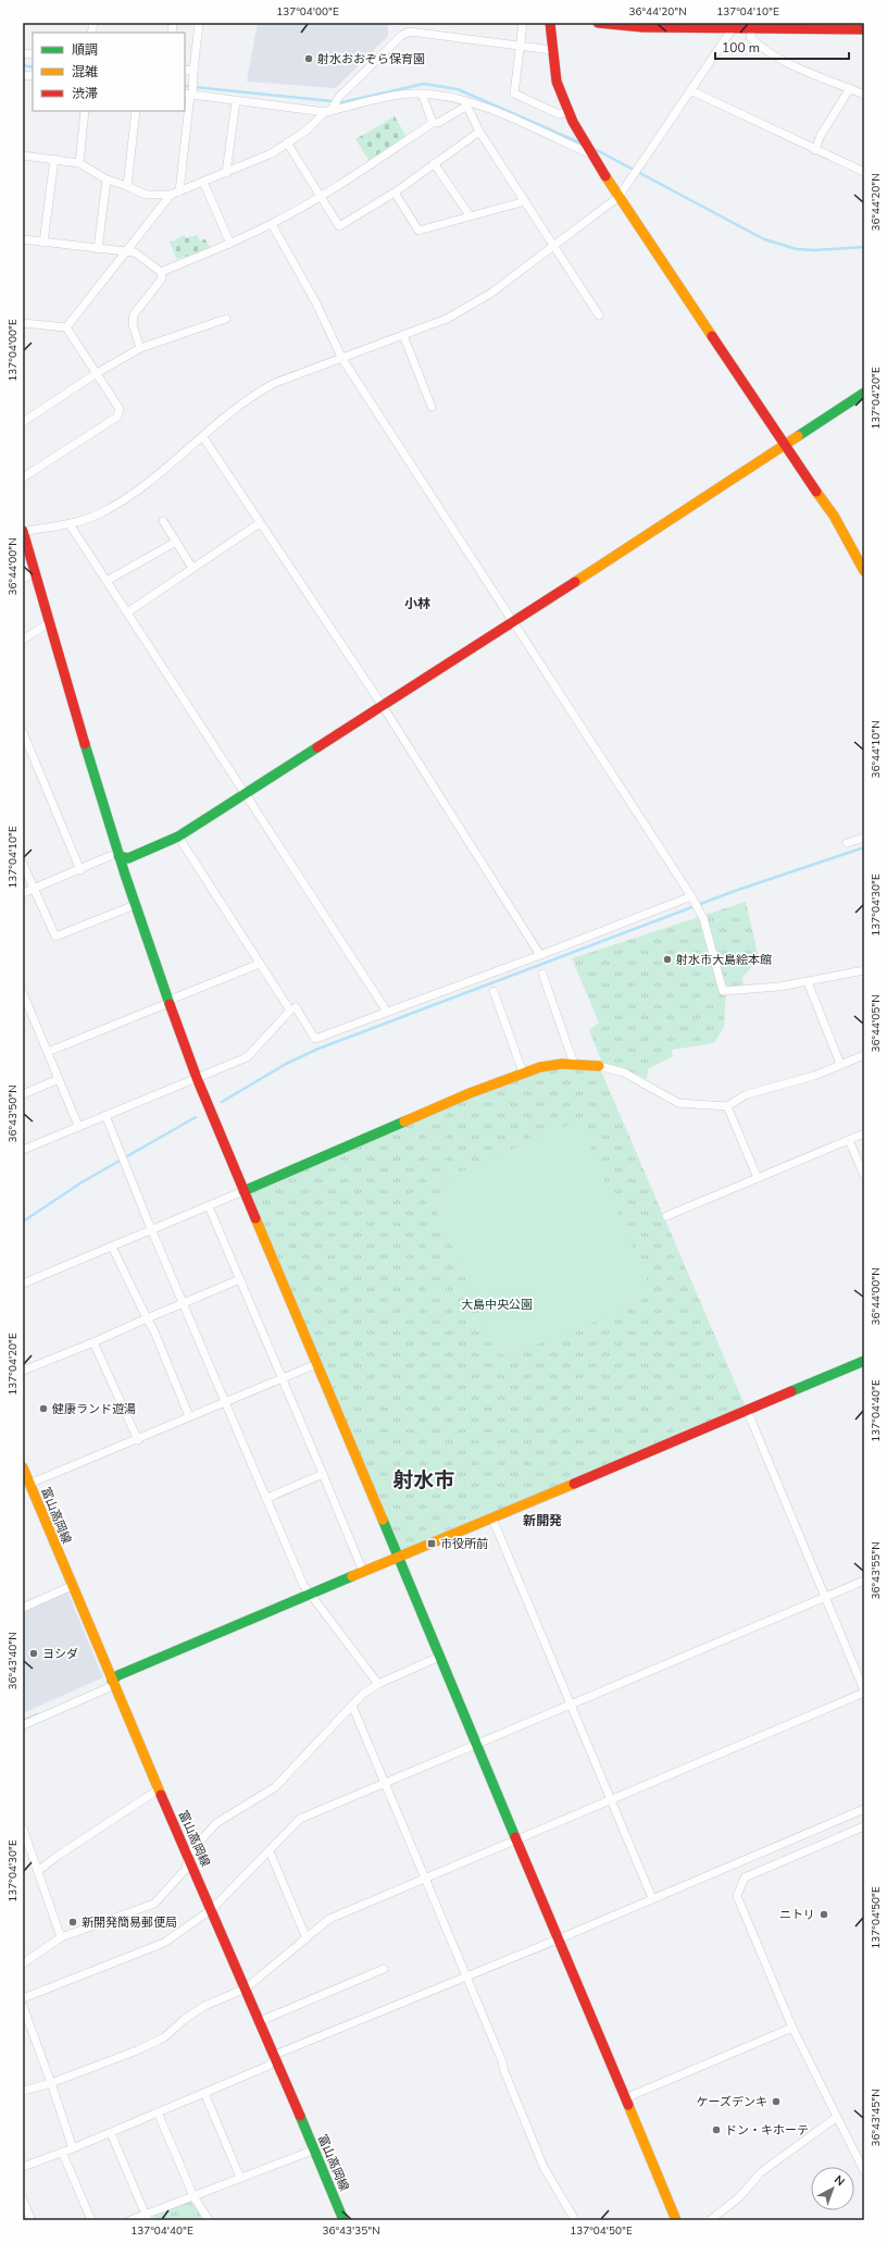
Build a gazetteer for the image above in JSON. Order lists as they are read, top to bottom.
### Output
{
  "streets": {
    "street": ["富山高岡線"]
  },
  "districts": ["小林", "射水市", "新開発"],
  "parks": ["大島中央公園"],
  "places": {
    "other": [
      "射水おおぞら保育園",
      "射水市大島絵本館",
      "健康ランド遊湯",
      "ヨシダ",
      "ニトリ",
      "新開発簡易郵便局",
      "ケーズデンキ",
      "ドン・キホーテ"
    ],
    "transit": ["市役所前"]
  },
  "legend": ["順調", "混雑", "渋滞"],
  "scale_bar": "100 m",
  "north": "top right",
  "coordinates": [
    "137°04'00\"E",
    "36°44'20\"N",
    "137°04'10\"E",
    "137°04'20\"E",
    "36°44'00\"N",
    "36°44'10\"N",
    "137°04'30\"E",
    "36°44'05\"N",
    "36°43'50\"N",
    "137°04'40\"E",
    "36°43'55\"N",
    "36°43'40\"N",
    "137°04'50\"E",
    "36°43'45\"N",
    "36°43'35\"N"
  ]
}
